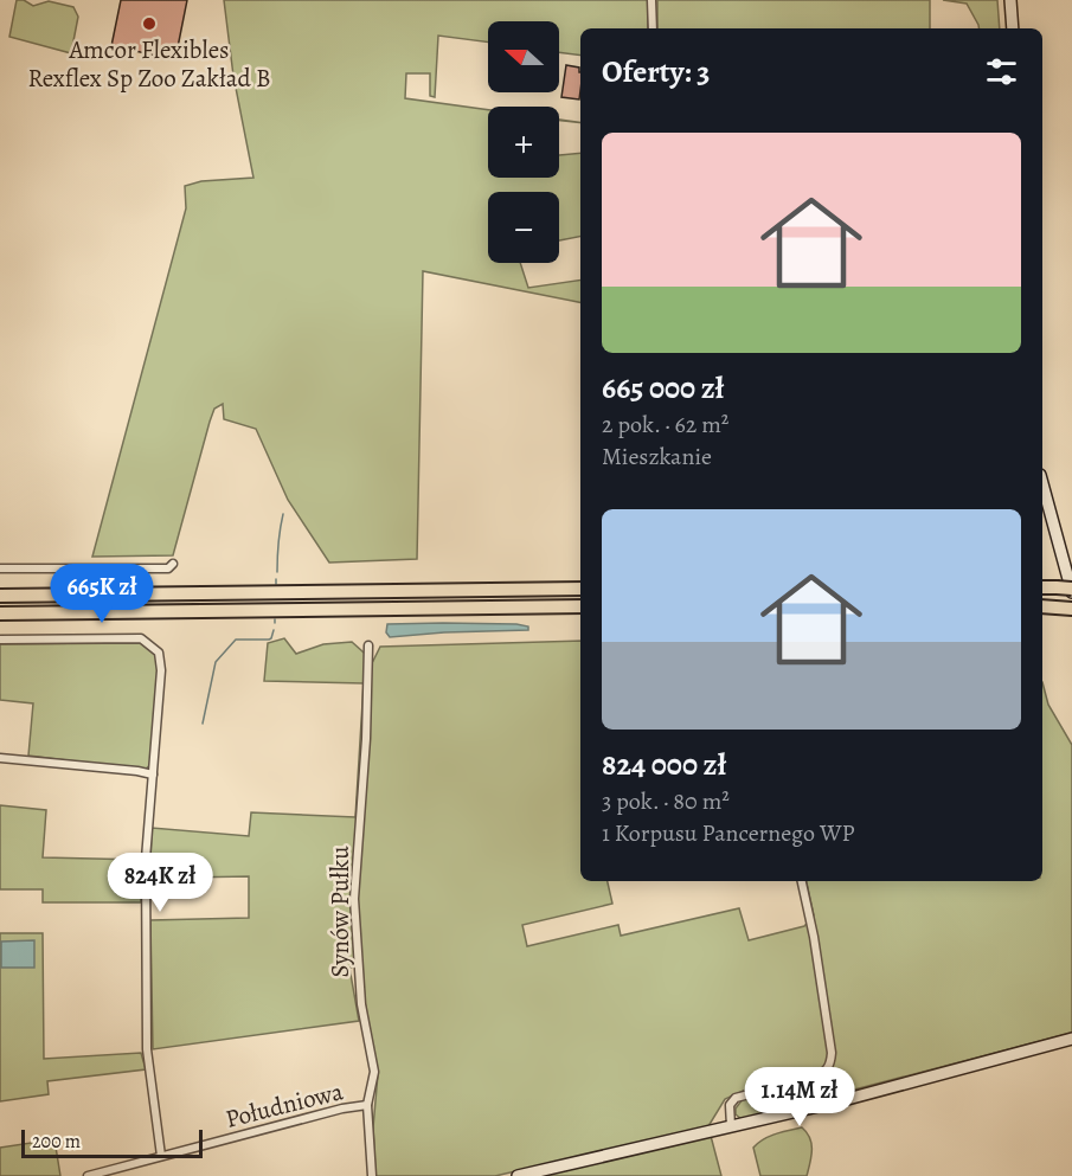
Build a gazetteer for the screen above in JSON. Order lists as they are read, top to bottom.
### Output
{
  "streets": {
    "street": ["Synów Pułku", "Południowa"]
  },
  "crossings": [
    ["Synów Pułku", "Południowa"]
  ],
  "places": ["Amcor Flexibles Rexflex Sp Zoo Zakład B"],
  "scale_bar": "200 m",
  "north": "left",
  "page": {
    "map_buttons": ["+", "−"],
    "heading": "Oferty: 3",
    "list": [
      {
        "name": "665 000 zł",
        "note": "2 pok. · 62 m² · Mieszkanie"
      },
      {
        "name": "824 000 zł",
        "note": "3 pok. · 80 m² · 1 Korpusu Pancernego WP"
      }
    ],
    "price": ["665K zł", "824K zł", "1.14M zł"],
    "scale": "200 m"
  }
}
